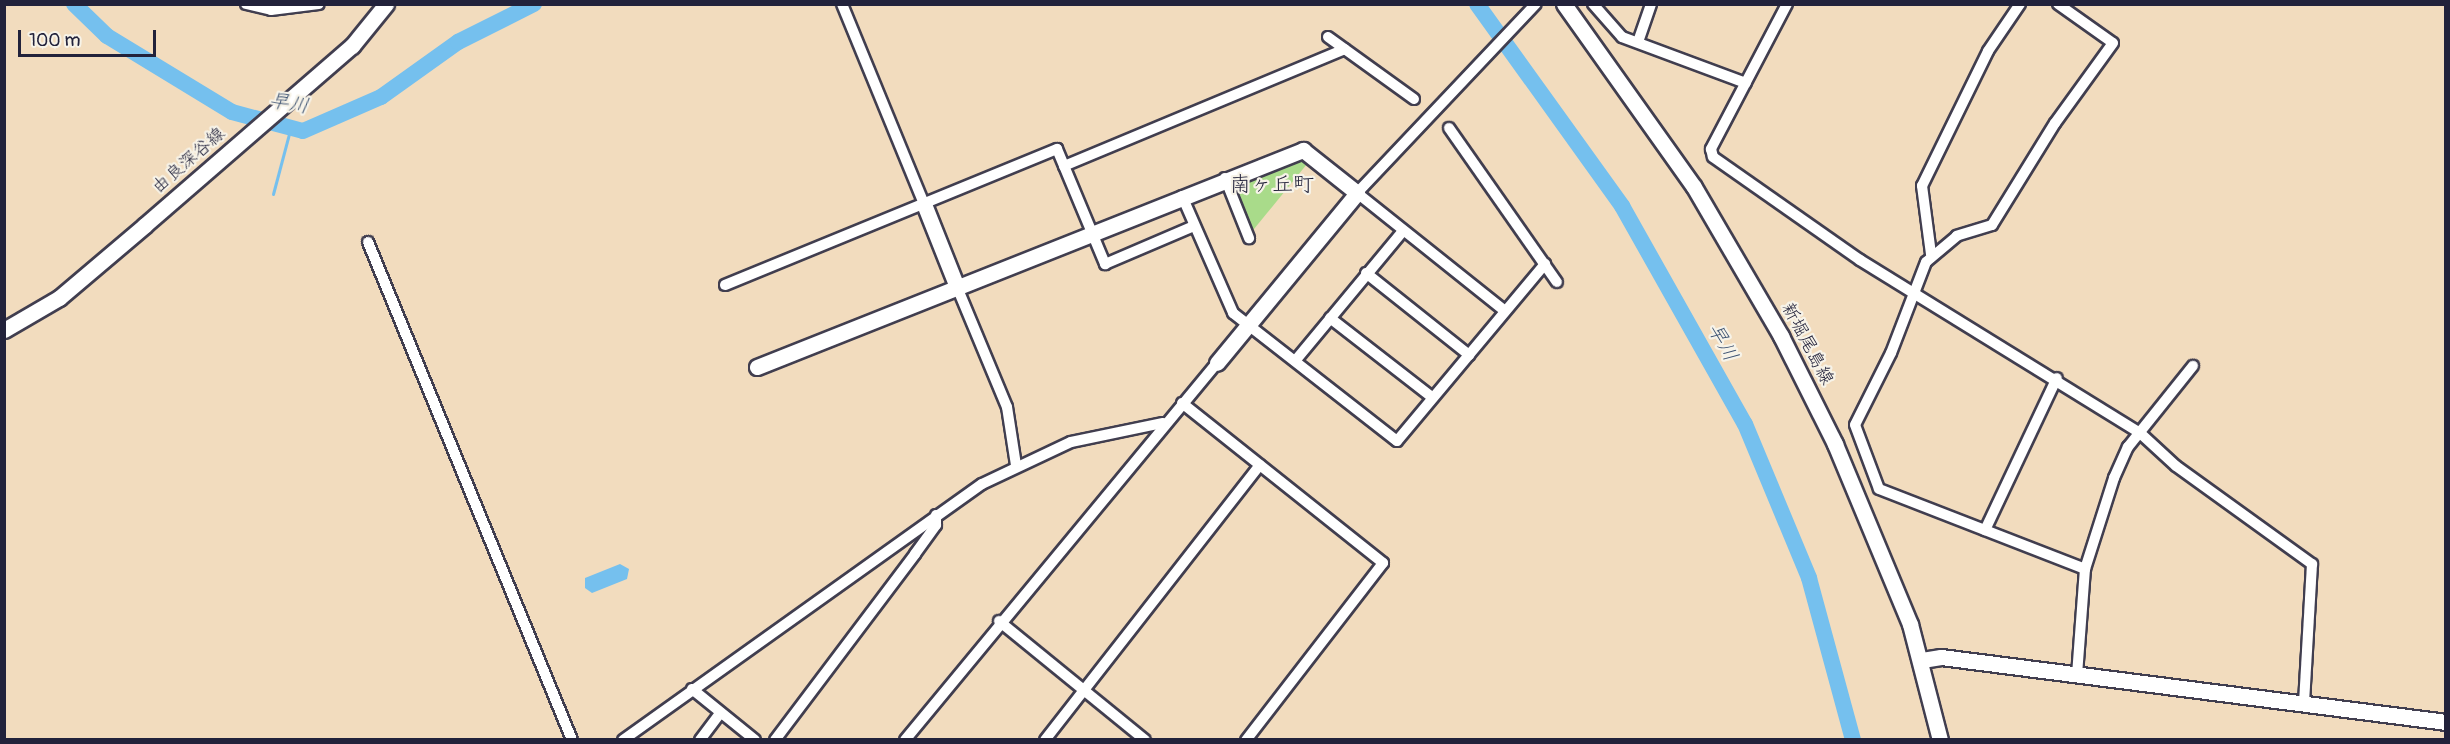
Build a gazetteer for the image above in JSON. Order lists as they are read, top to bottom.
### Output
{
  "streets": {
    "street": ["由良深谷線", "新堀尾島線"]
  },
  "districts": ["南ヶ丘町"],
  "water": ["早川"],
  "scale_bar": "100 m"
}
